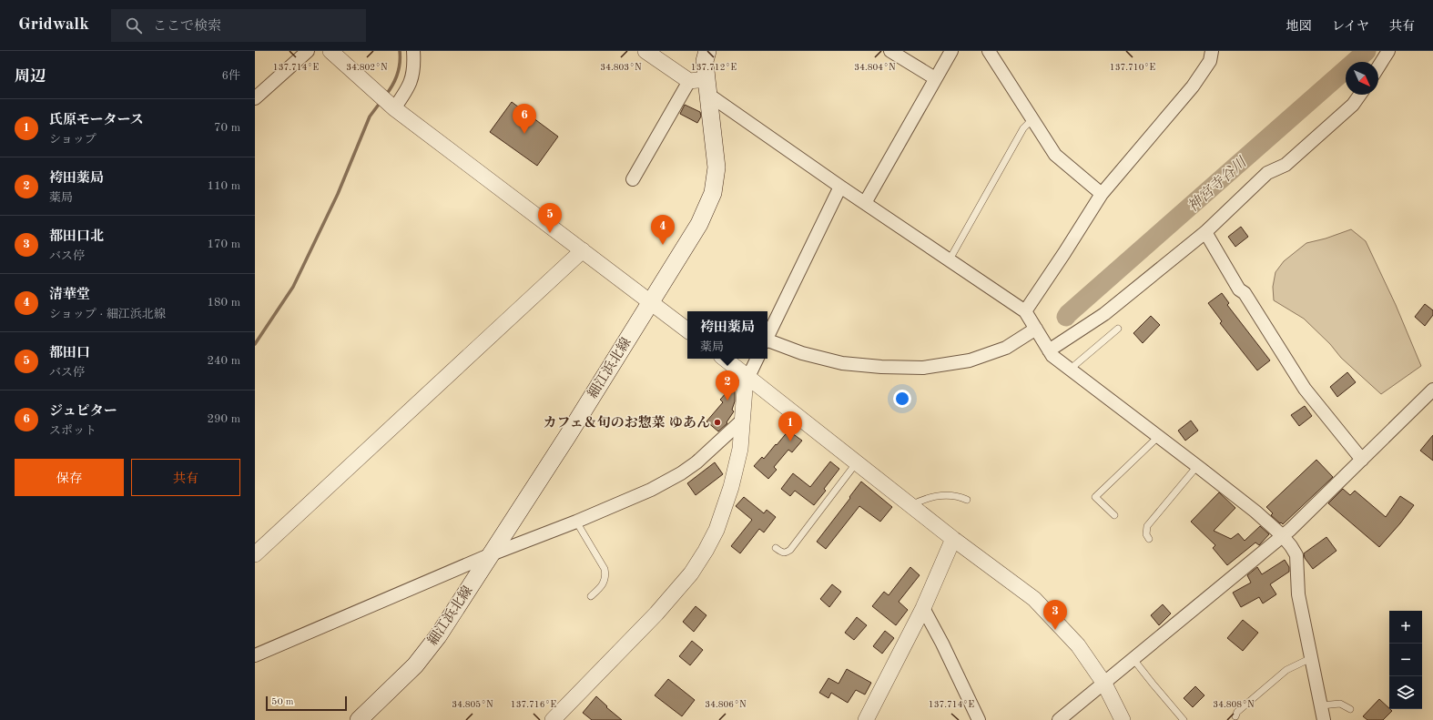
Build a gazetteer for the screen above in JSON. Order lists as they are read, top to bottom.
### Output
{
  "streets": {
    "main road": ["細江浜北線"]
  },
  "water": ["神宮寺谷川"],
  "places": ["カフェ＆旬のお惣菜 ゆあん"],
  "scale_bar": "50 m",
  "north": "bottom right",
  "page": {
    "header": "Gridwalk",
    "search": "ここで検索",
    "nav": ["地図", "レイヤ", "共有"],
    "heading": ["周辺", "6件"],
    "list": [
      {
        "mark": "1",
        "name": "氏原モータース",
        "note": "ショップ",
        "value": "70 m"
      },
      {
        "mark": "2",
        "name": "袴田薬局",
        "note": "薬局",
        "value": "110 m"
      },
      {
        "mark": "3",
        "name": "都田口北",
        "note": "バス停",
        "value": "170 m"
      },
      {
        "mark": "4",
        "name": "清華堂",
        "note": "ショップ · 細江浜北線",
        "value": "180 m"
      },
      {
        "mark": "5",
        "name": "都田口",
        "note": "バス停",
        "value": "240 m"
      },
      {
        "mark": "6",
        "name": "ジュピター",
        "note": "スポット",
        "value": "290 m"
      }
    ],
    "pins": [
      "6",
      "5",
      "4",
      "2",
      "1",
      "3"
    ],
    "popup": ["袴田薬局", "薬局"],
    "buttons": ["保存", "共有"],
    "map_buttons": ["+", "−"],
    "scale": "50 m"
  },
  "coordinates": [
    "137.714°E",
    "34.802°N",
    "34.803°N",
    "137.712°E",
    "34.804°N",
    "137.710°E",
    "34.805°N",
    "34.806°N",
    "34.808°N",
    "137.716°E"
  ]
}
